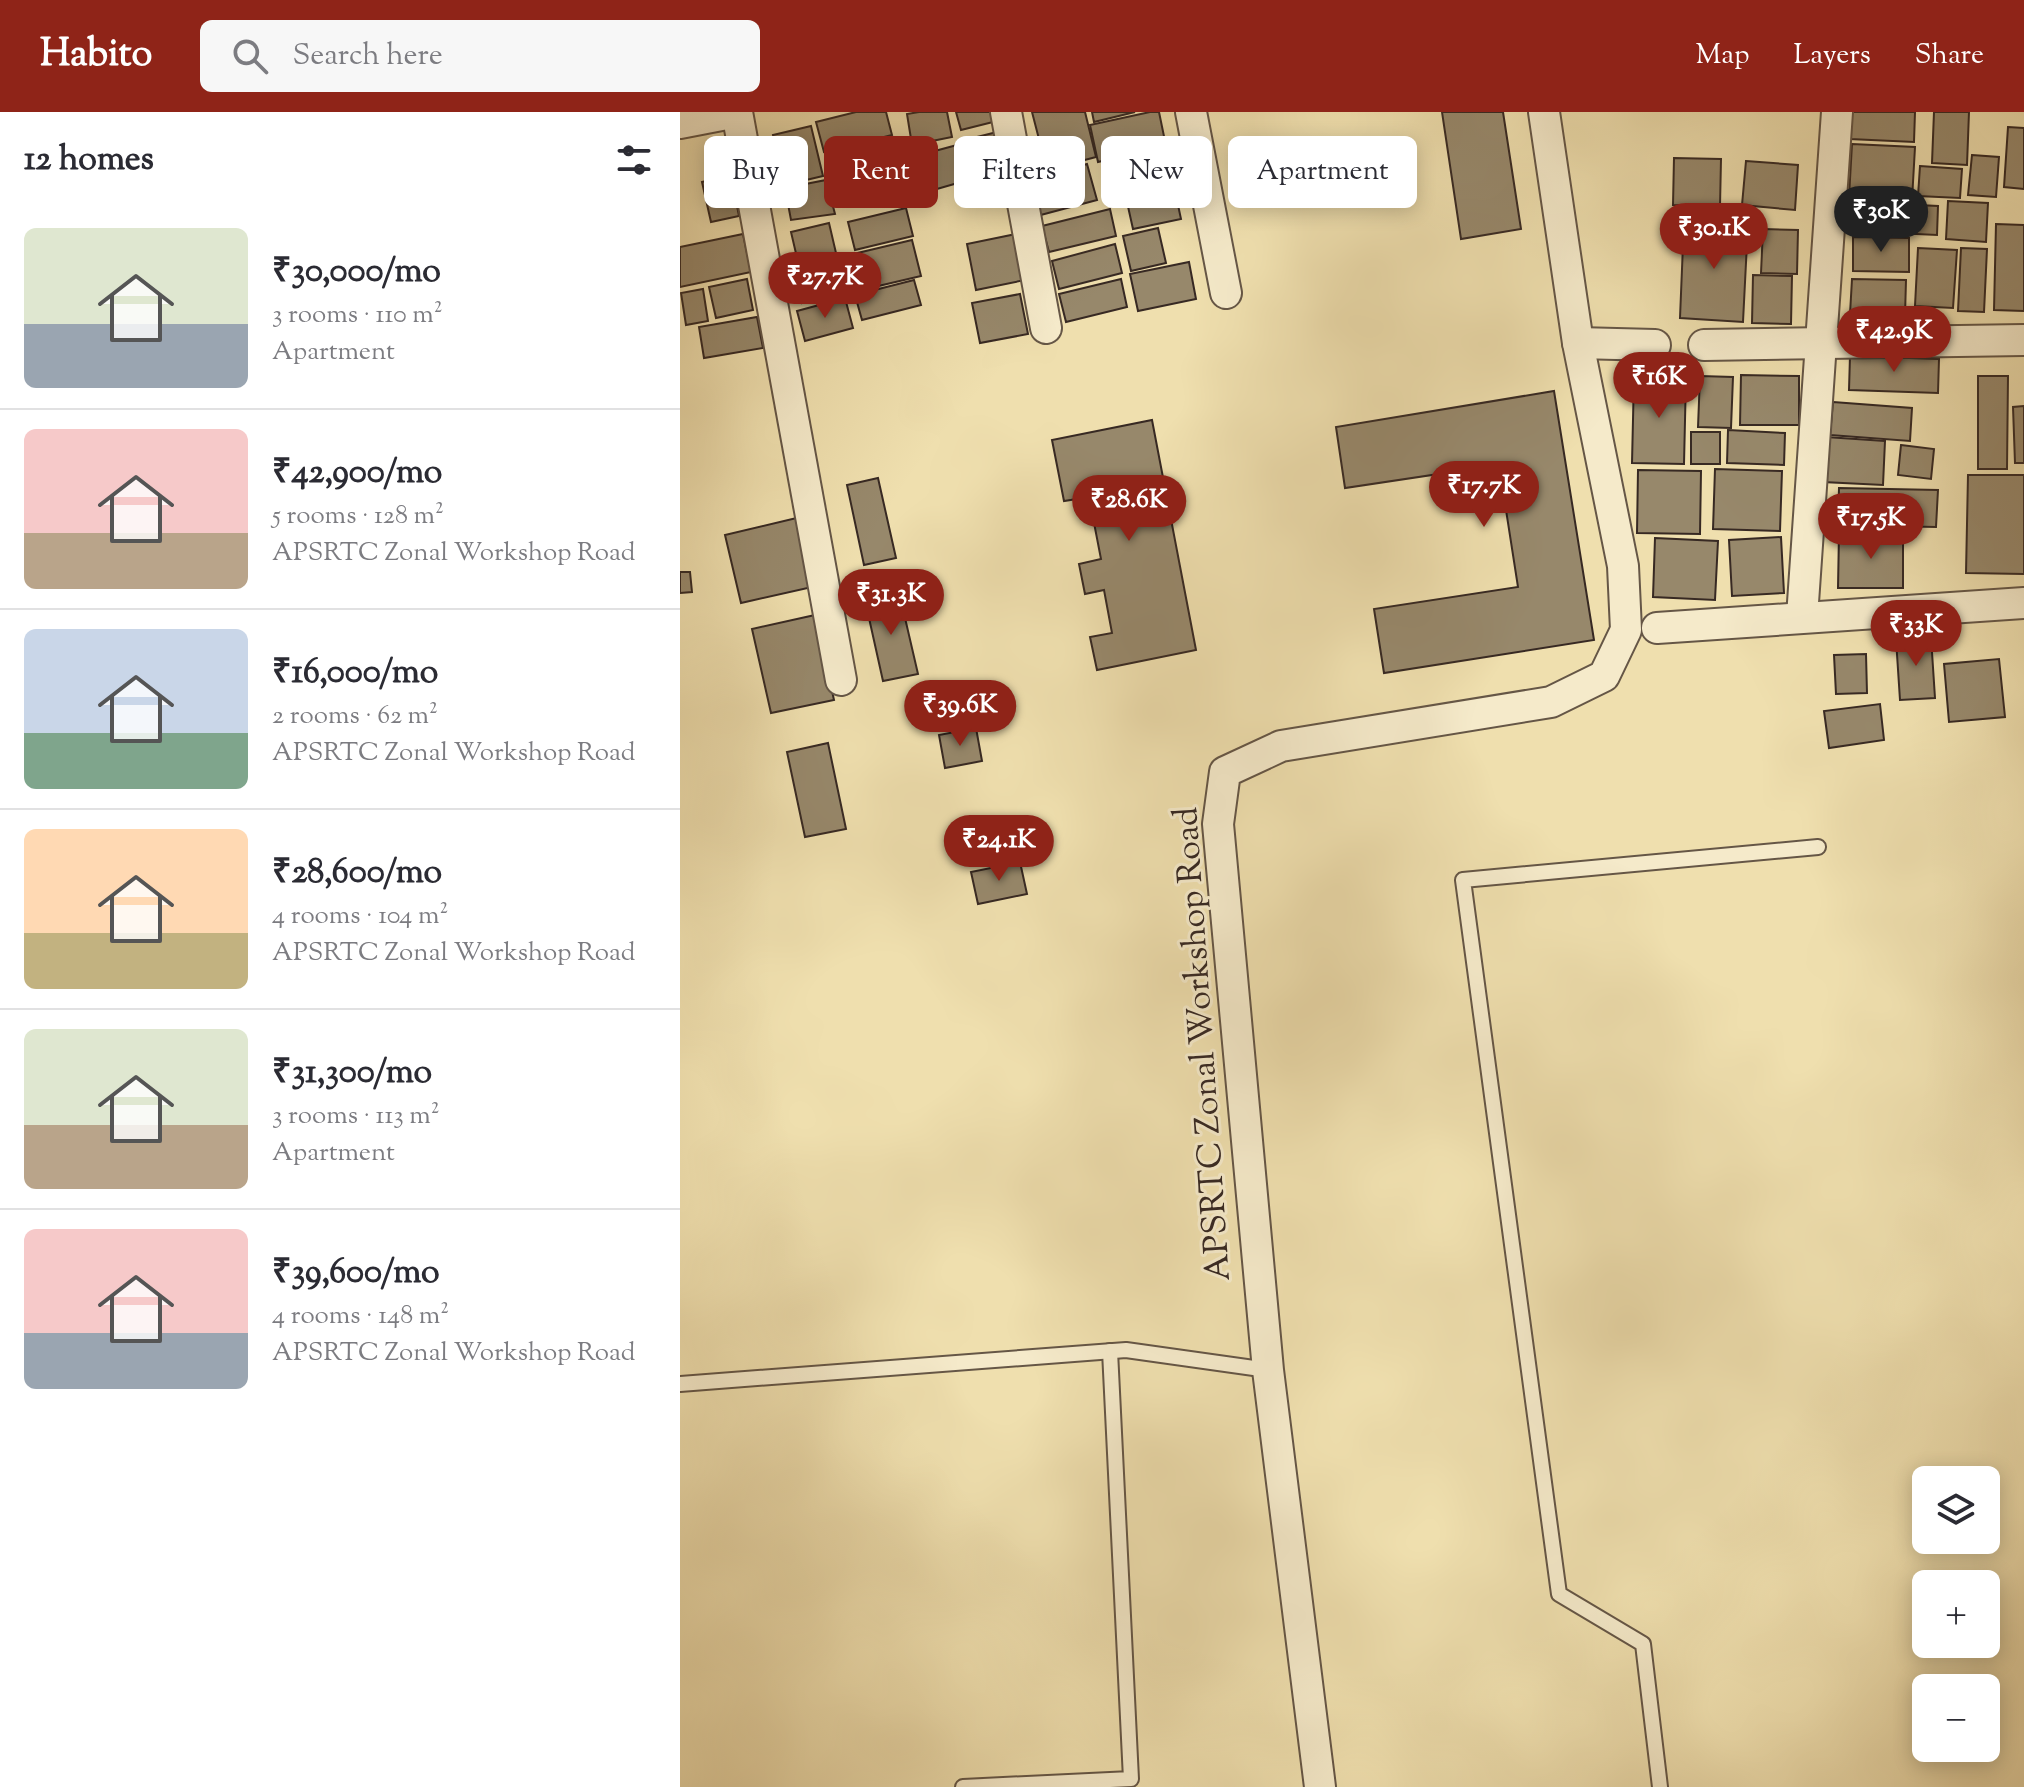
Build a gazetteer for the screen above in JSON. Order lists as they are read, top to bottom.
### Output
{
  "streets": {
    "street": ["APSRTC Zonal Workshop Road"]
  },
  "page": {
    "header": "Habito",
    "search": "Search here",
    "nav": ["Map", "Layers", "Share"],
    "heading": "12 homes",
    "chip": [
      "Buy",
      "Rent",
      "Filters",
      "New",
      "Apartment"
    ],
    "price": [
      "₹30K",
      "₹30.1K",
      "₹27.7K",
      "₹42.9K",
      "₹16K",
      "₹17.7K",
      "₹28.6K",
      "₹17.5K",
      "₹31.3K",
      "₹33K",
      "₹39.6K",
      "₹24.1K"
    ],
    "list": [
      {
        "name": "₹30,000/mo",
        "note": "3 rooms · 110 m² · Apartment"
      },
      {
        "name": "₹42,900/mo",
        "note": "5 rooms · 128 m² · APSRTC Zonal Workshop Road"
      },
      {
        "name": "₹16,000/mo",
        "note": "2 rooms · 62 m² · APSRTC Zonal Workshop Road"
      },
      {
        "name": "₹28,600/mo",
        "note": "4 rooms · 104 m² · APSRTC Zonal Workshop Road"
      },
      {
        "name": "₹31,300/mo",
        "note": "3 rooms · 113 m² · Apartment"
      },
      {
        "name": "₹39,600/mo",
        "note": "4 rooms · 148 m² · APSRTC Zonal Workshop Road"
      }
    ],
    "map_buttons": ["+", "−"]
  }
}
